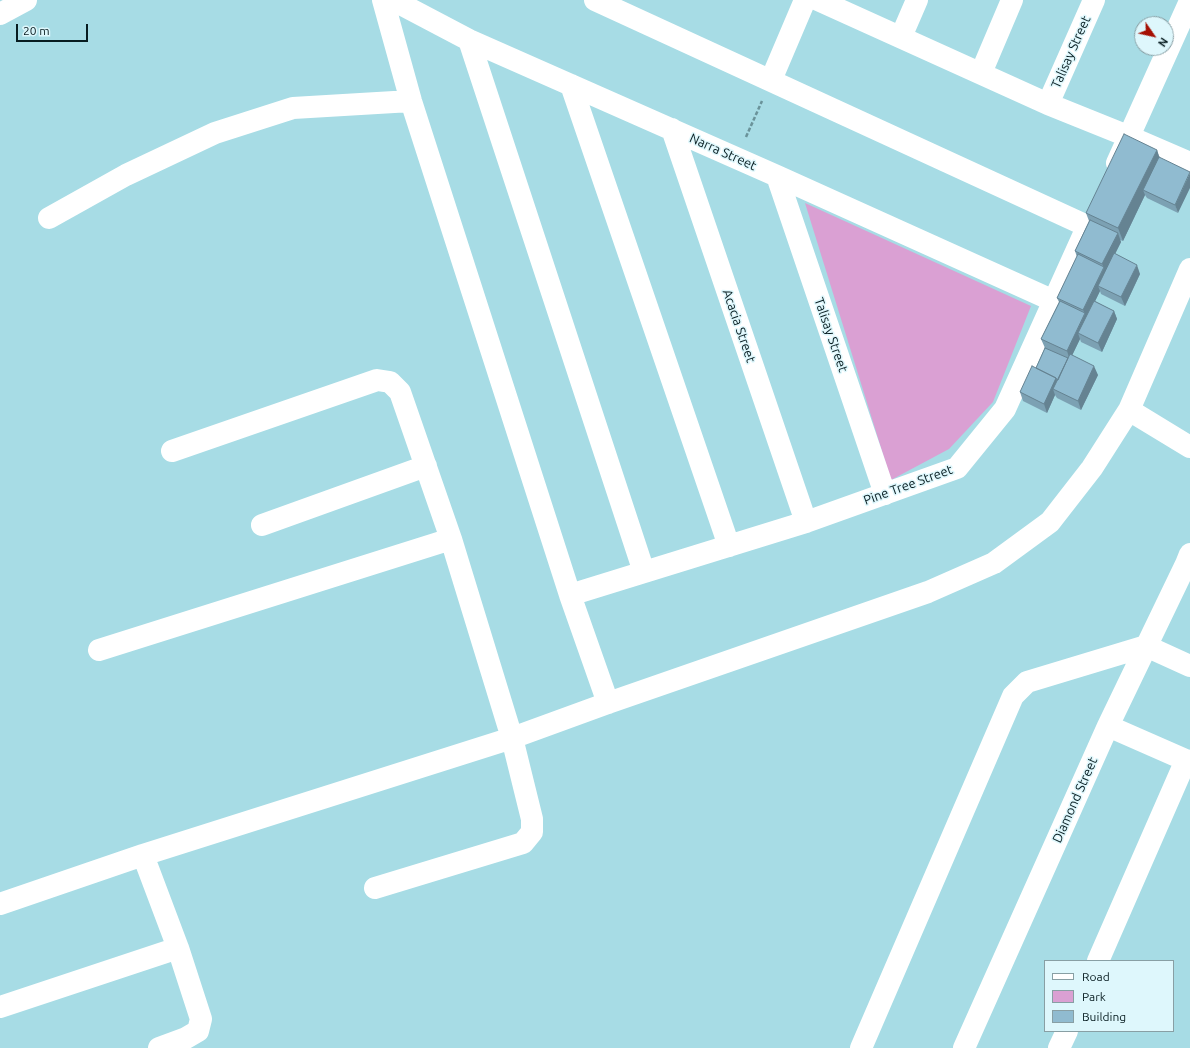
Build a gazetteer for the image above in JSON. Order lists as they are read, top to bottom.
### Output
{
  "streets": {
    "street": [
      "Talisay Street",
      "Narra Street",
      "Acacia Street",
      "Pine Tree Street",
      "Diamond Street"
    ]
  },
  "crossings": [
    ["Talisay Street", "Narra Street"],
    ["Talisay Street", "Pine Tree Street"],
    ["Narra Street", "Acacia Street"],
    ["Narra Street", "Pine Tree Street"],
    ["Acacia Street", "Pine Tree Street"]
  ],
  "legend": ["Road", "Park", "Building"],
  "scale_bar": "20 m",
  "north": "bottom right"
}
